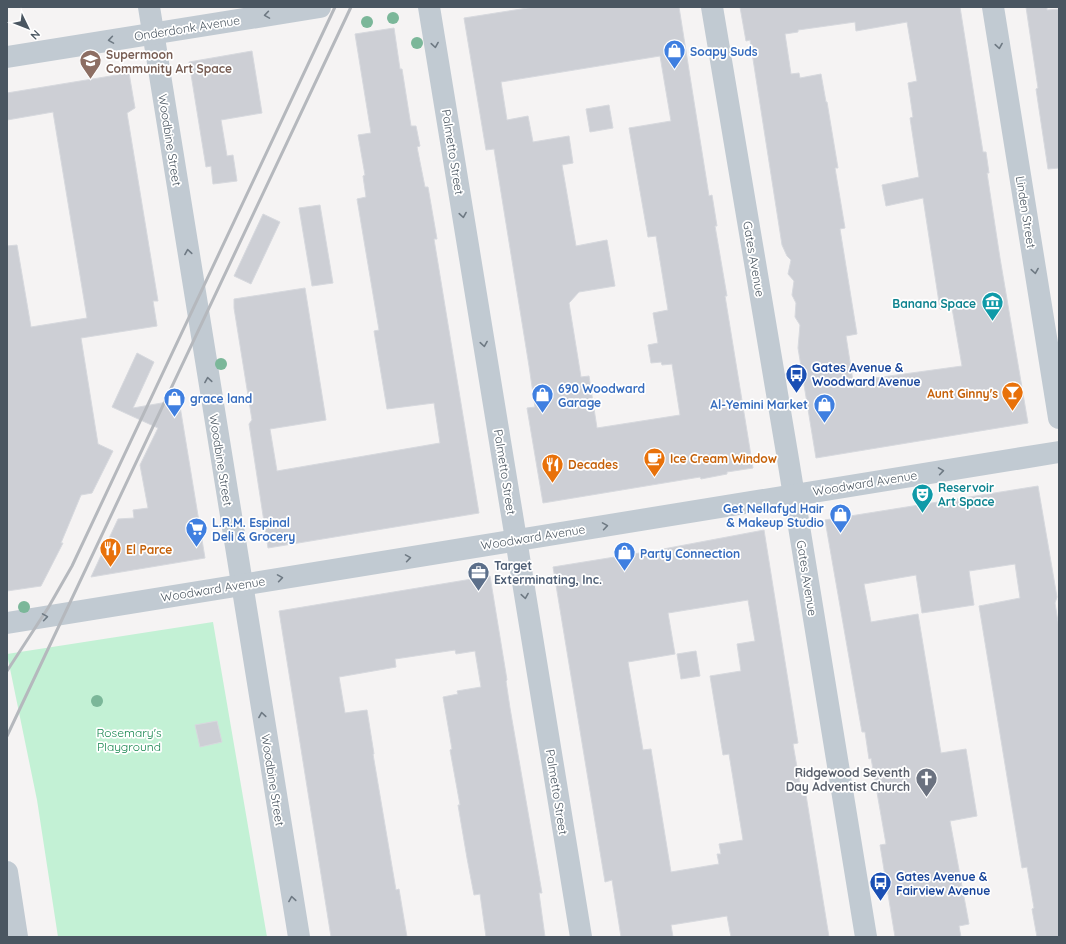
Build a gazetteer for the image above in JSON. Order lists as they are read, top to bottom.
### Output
{
  "streets": {
    "street": [
      "Onderdonk Avenue",
      "Woodbine Street",
      "Palmetto Street",
      "Linden Street",
      "Gates Avenue",
      "Woodward Avenue"
    ]
  },
  "crossings": [
    ["Onderdonk Avenue", "Woodbine Street"],
    ["Woodbine Street", "Woodward Avenue"],
    ["Palmetto Street", "Woodward Avenue"],
    ["Gates Avenue", "Woodward Avenue"]
  ],
  "one_way": [
    "Onderdonk Avenue",
    "Woodbine Street",
    "Palmetto Street",
    "Linden Street",
    "Woodward Avenue"
  ],
  "parks": ["Rosemary's Playground"],
  "places": {
    "shop": [
      "Soapy Suds",
      "690 Woodward Garage",
      "grace land",
      "Al-Yemini Market",
      "Get Nellafyd Hair & Makeup Studio",
      "Party Connection"
    ],
    "school or university": ["Supermoon Community Art Space"],
    "museum": ["Banana Space"],
    "bus stop": ["Gates Avenue & Woodward Avenue", "Gates Avenue & Fairview Avenue"],
    "bar": ["Aunt Ginny's"],
    "cafe": ["Ice Cream Window"],
    "restaurant": ["Decades", "El Parce"],
    "theatre": ["Reservoir Art Space"],
    "supermarket": ["L.R.M. Espinal Deli & Grocery"],
    "office": ["Target Exterminating, Inc."],
    "church": ["Ridgewood Seventh Day Adventist Church"]
  },
  "north": "bottom right"
}
